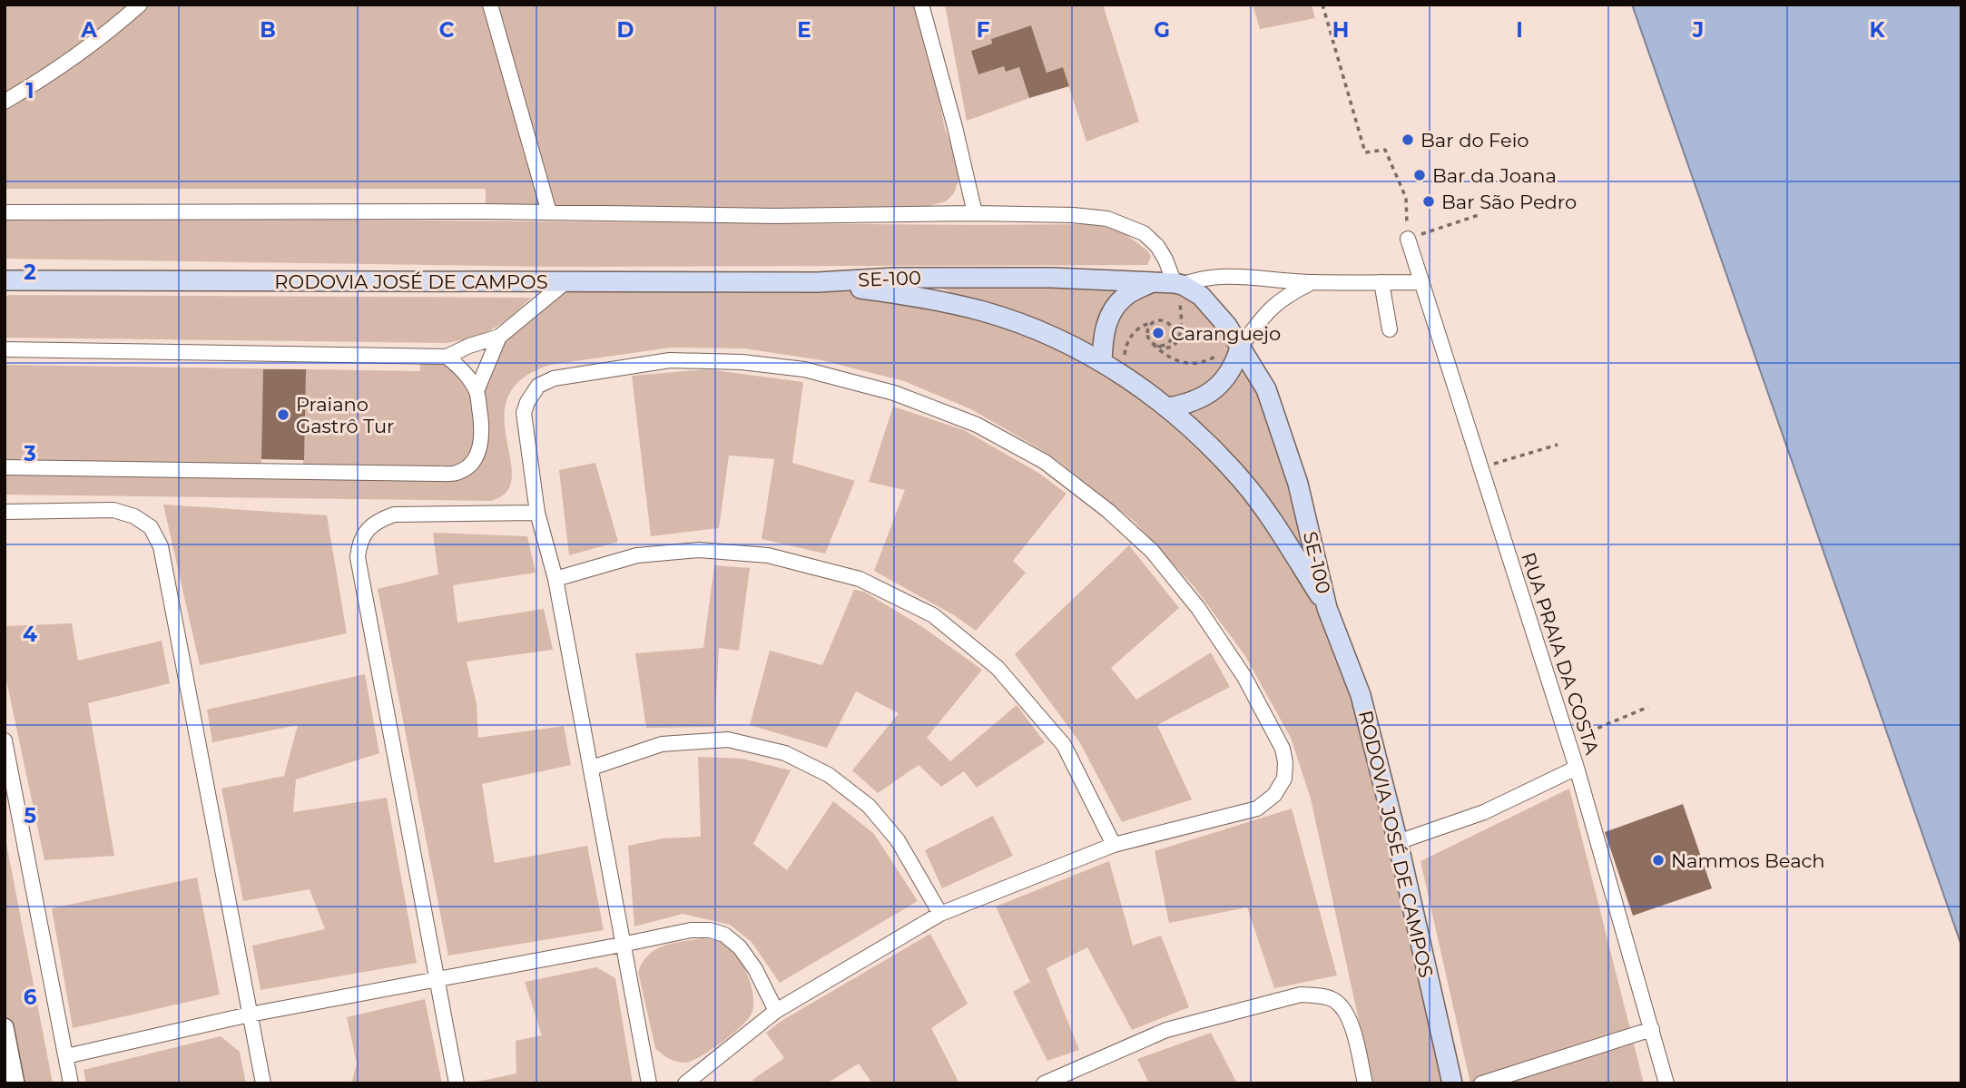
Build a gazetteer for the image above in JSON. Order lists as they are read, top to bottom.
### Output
{
  "streets": {
    "main road": ["SE-100", "RODOVIA JOSÉ DE CAMPOS"],
    "street": ["RUA PRAIA DA COSTA"]
  },
  "crossings": [
    ["SE-100", "RODOVIA JOSÉ DE CAMPOS"]
  ],
  "places": [
    "Bar do Feio",
    "Bar da Joana",
    "Bar São Pedro",
    "Caranguejo",
    "Praiano Gastrô Tur",
    "Nammos Beach"
  ],
  "grid": {
    "columns": [
      "A",
      "B",
      "C",
      "D",
      "E",
      "F",
      "G",
      "H",
      "I",
      "J",
      "K"
    ],
    "rows": [
      "1",
      "2",
      "3",
      "4",
      "5",
      "6"
    ]
  }
}
